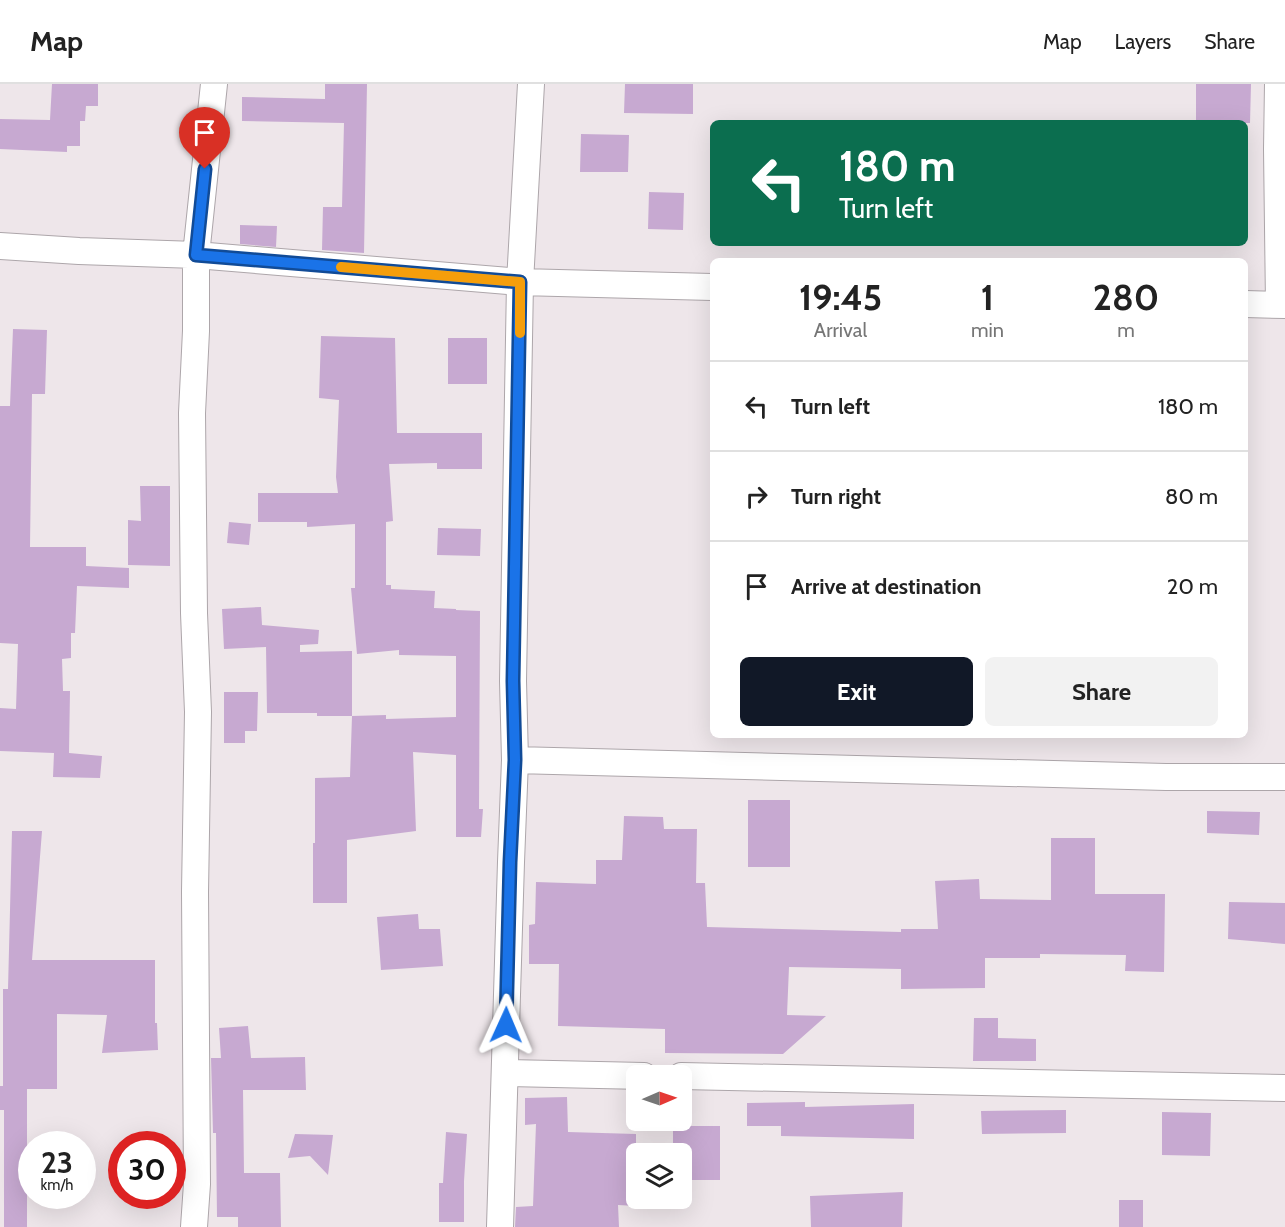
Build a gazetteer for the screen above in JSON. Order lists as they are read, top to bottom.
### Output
{
  "north": "right",
  "page": {
    "header": "Map",
    "nav": ["Map", "Layers", "Share"],
    "turn": ["180 m", "Turn left"],
    "eta": [
      "19:45",
      "Arrival",
      "1",
      "min",
      "280",
      "m"
    ],
    "list": [
      {
        "name": "Turn left",
        "value": "180 m"
      },
      {
        "name": "Turn right",
        "value": "80 m"
      },
      {
        "name": "Arrive at destination",
        "value": "20 m"
      }
    ],
    "buttons": ["Exit", "Share"],
    "speed": "23 km/h",
    "limit": "30"
  }
}
